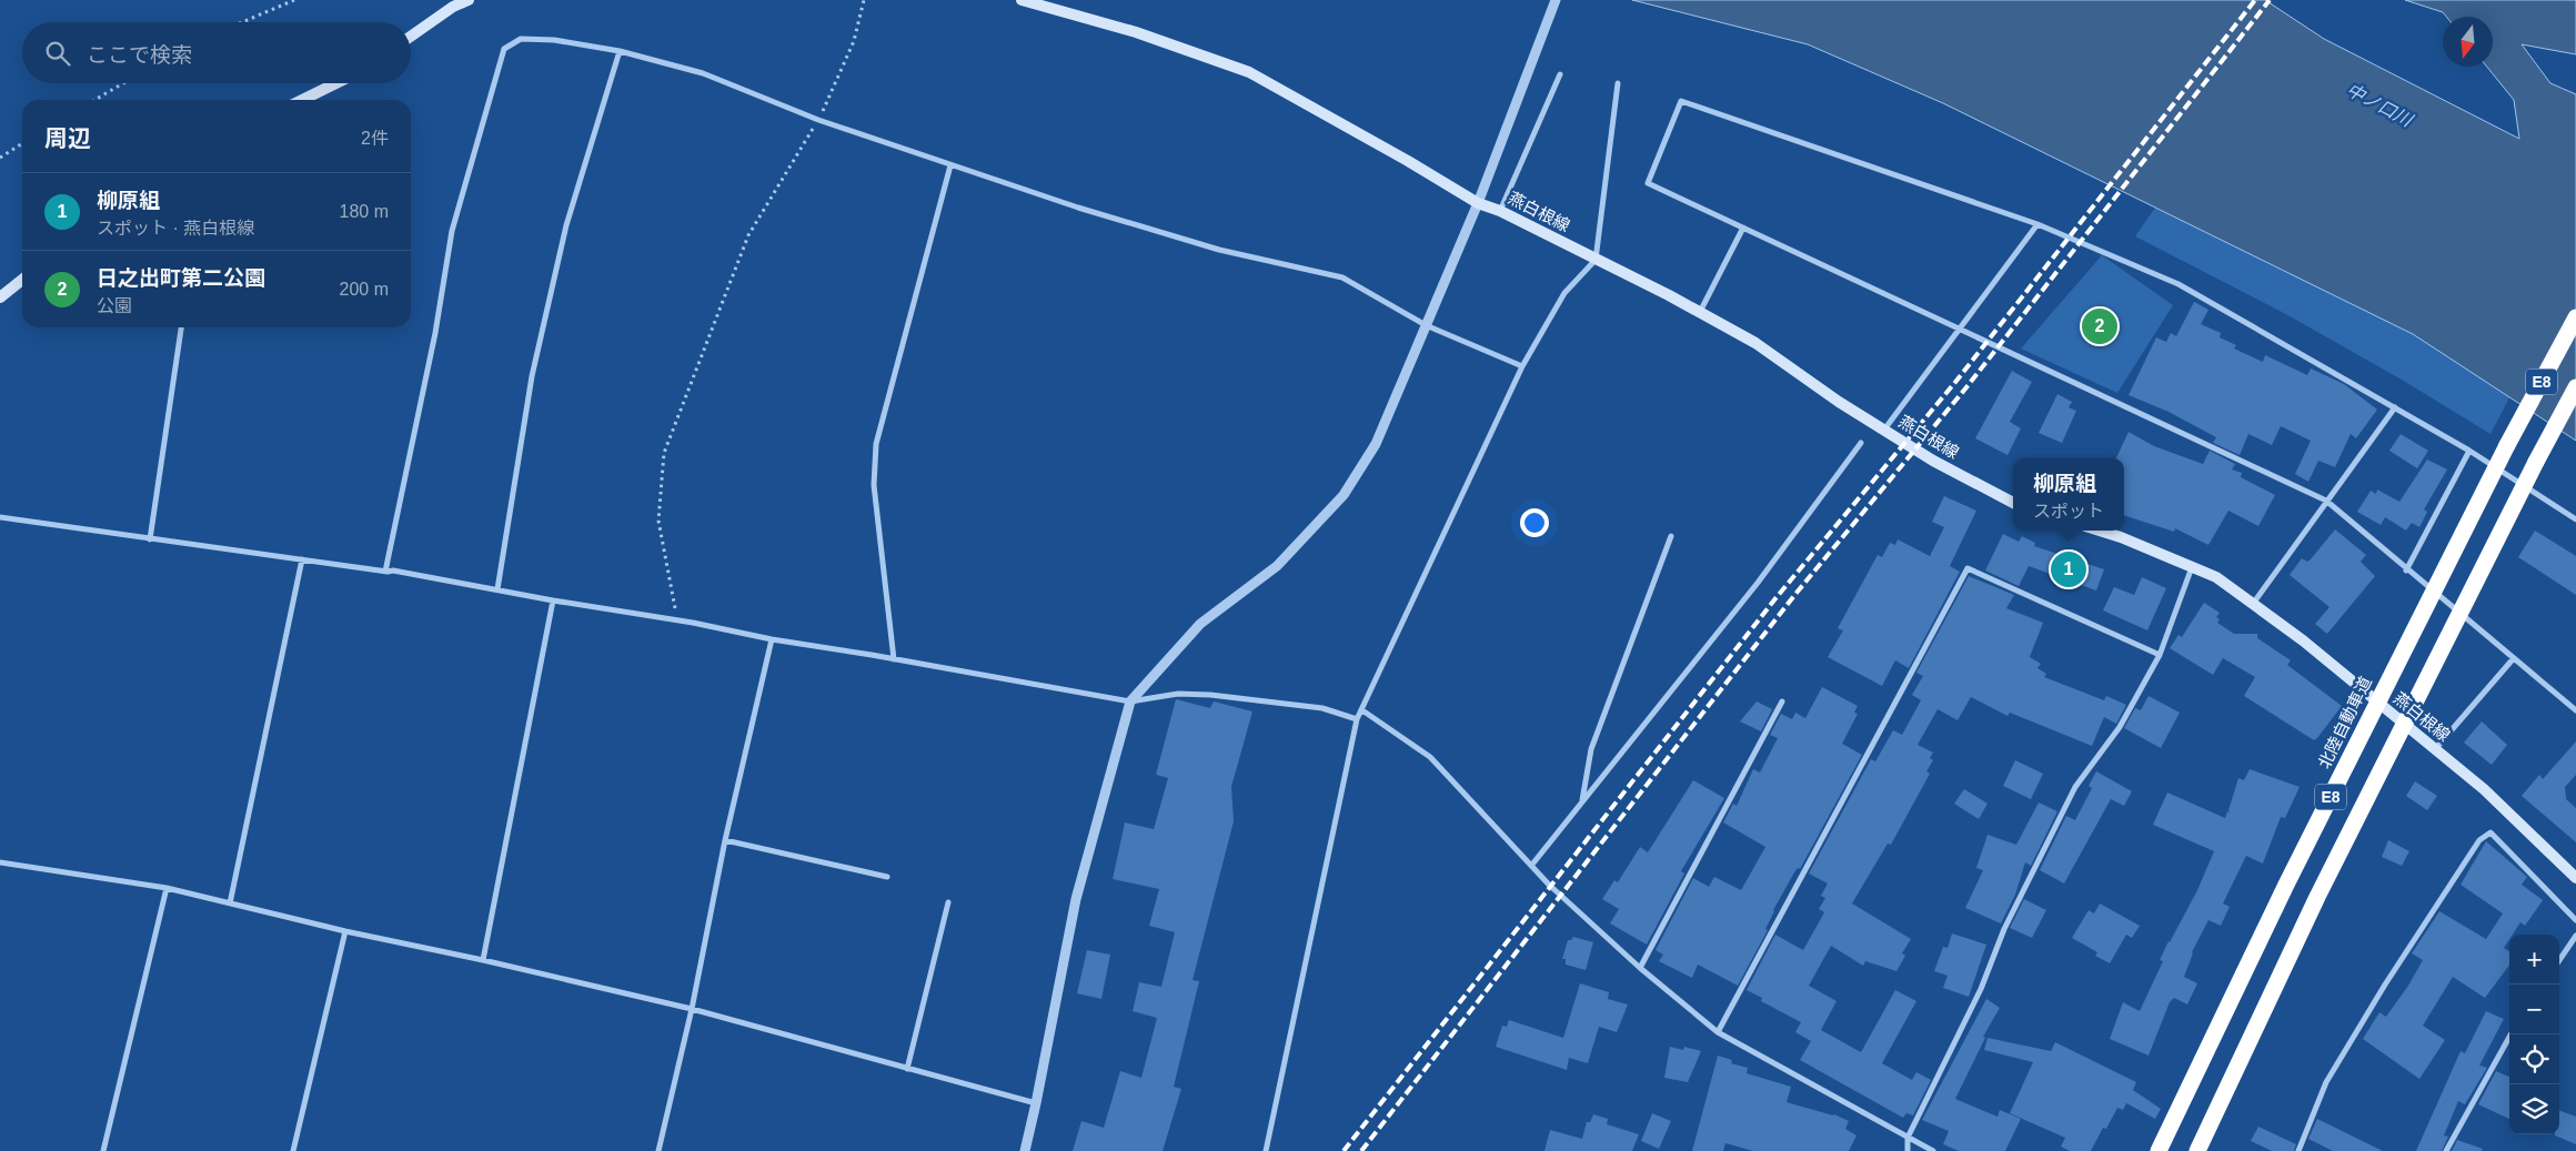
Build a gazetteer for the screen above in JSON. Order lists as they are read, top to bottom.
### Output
{
  "streets": {
    "highway": ["E8", "北陸自動車道"],
    "main road": ["燕白根線"]
  },
  "water": ["中ノ口川"],
  "north": "bottom",
  "page": {
    "search": "ここで検索",
    "heading": ["周辺", "2件"],
    "list": [
      {
        "mark": "1",
        "name": "柳原組",
        "note": "スポット · 燕白根線",
        "value": "180 m"
      },
      {
        "mark": "2",
        "name": "日之出町第二公園",
        "note": "公園",
        "value": "200 m"
      }
    ],
    "pins": ["2", "1"],
    "popup": ["柳原組", "スポット"],
    "map_buttons": ["+", "−"]
  }
}
